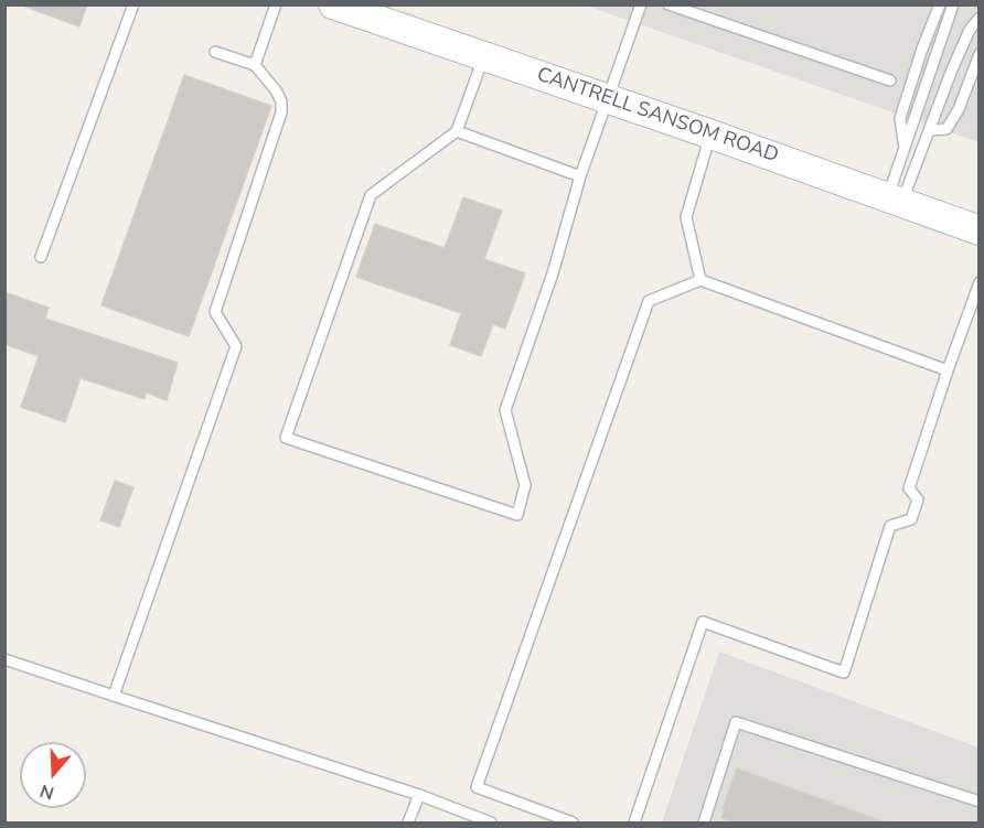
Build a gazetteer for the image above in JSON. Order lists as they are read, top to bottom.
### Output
{
  "streets": {
    "main road": ["CANTRELL SANSOM ROAD"]
  },
  "north": "bottom"
}
